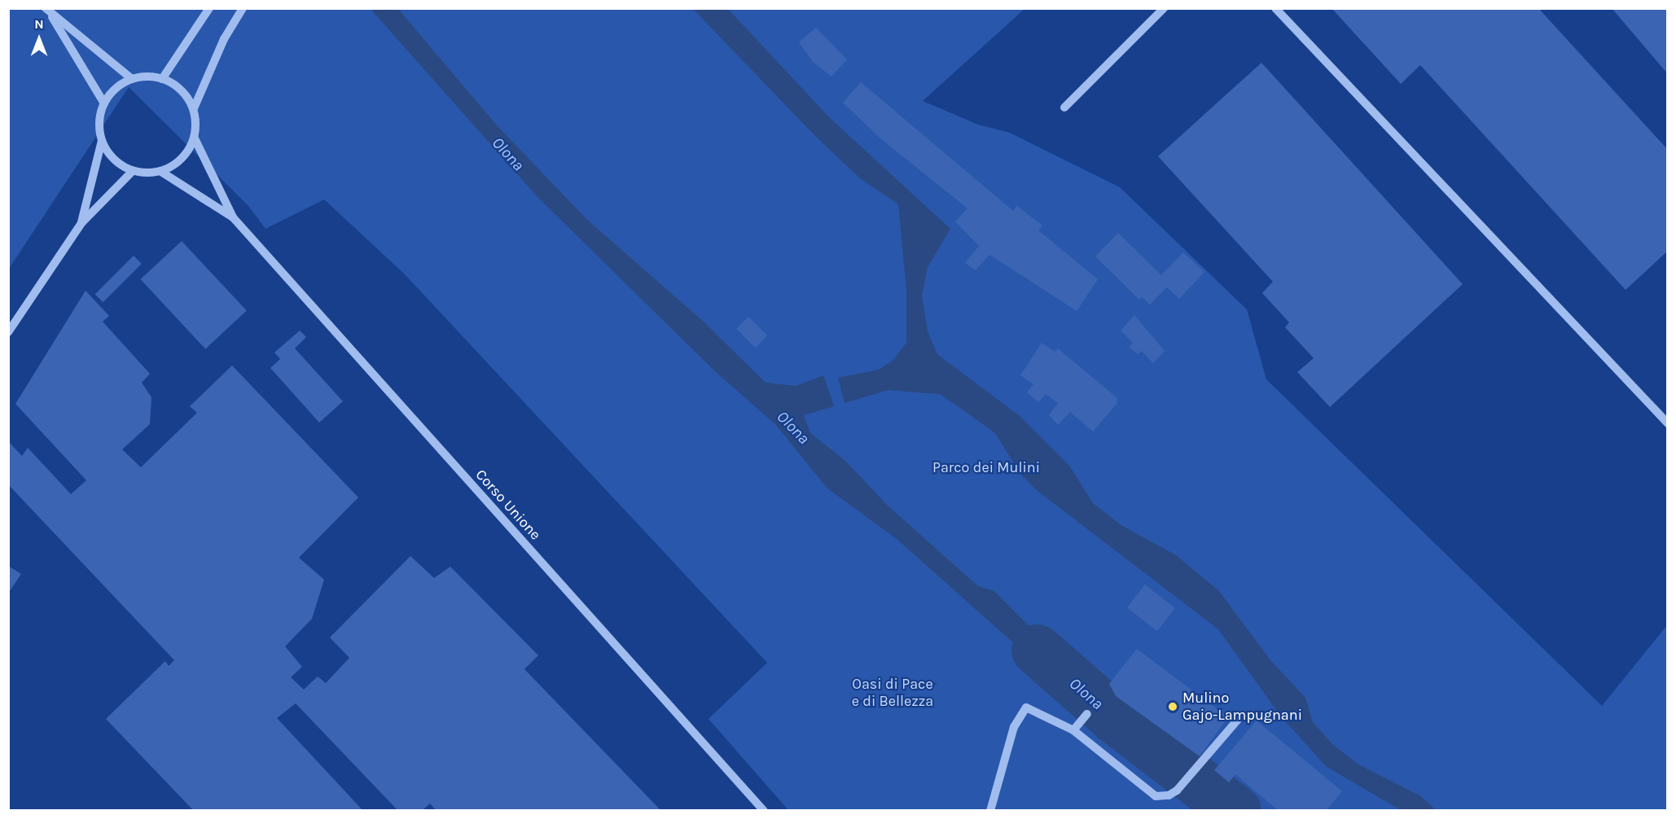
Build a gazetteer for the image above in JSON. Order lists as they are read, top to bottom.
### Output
{
  "streets": {
    "street": ["Corso Unione"]
  },
  "water": ["Olona"],
  "parks": ["Parco dei Mulini", "Oasi di Pace e di Bellezza"],
  "places": ["Mulino Gajo-Lampugnani"],
  "north": "top"
}
